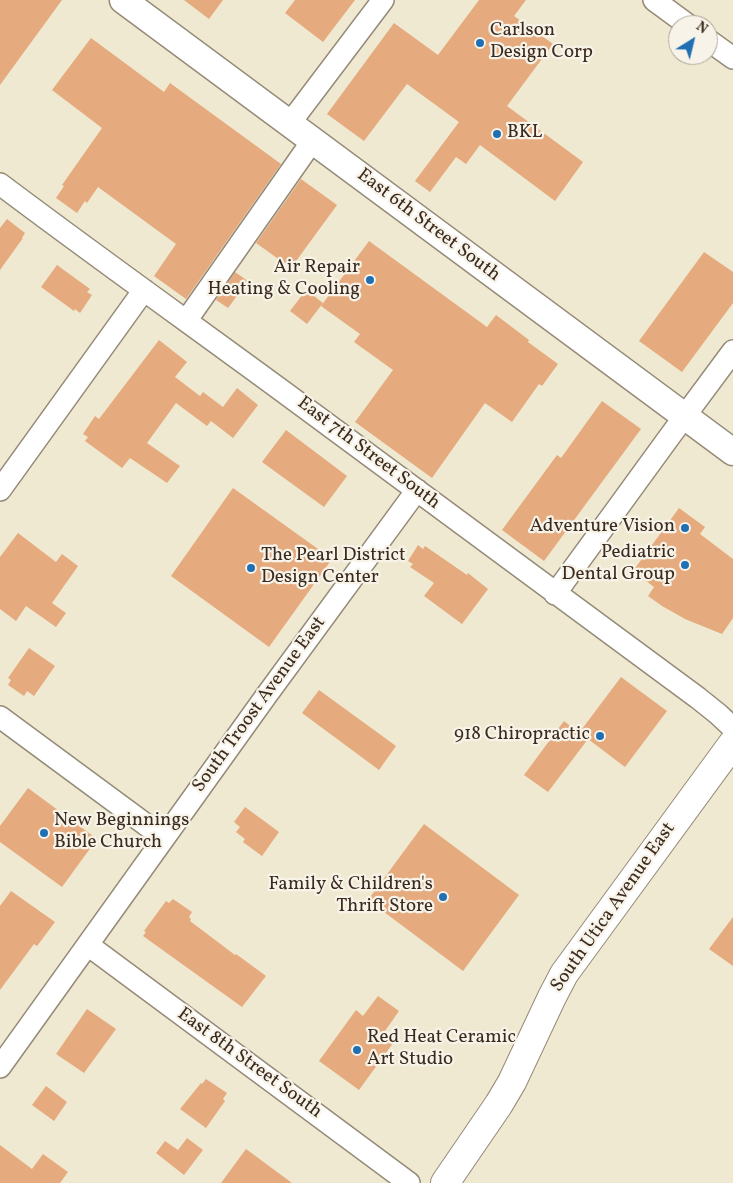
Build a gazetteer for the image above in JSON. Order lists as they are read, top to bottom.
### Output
{
  "streets": {
    "main road": ["South Utica Avenue East"],
    "street": [
      "East 6th Street South",
      "East 7th Street South",
      "South Troost Avenue East",
      "East 8th Street South"
    ]
  },
  "crossings": [
    ["East 7th Street South", "South Troost Avenue East"],
    ["South Troost Avenue East", "East 8th Street South"]
  ],
  "places": [
    "Carlson Design Corp",
    "BKL",
    "Air Repair Heating & Cooling",
    "Adventure Vision",
    "Pediatric Dental Group",
    "The Pearl District Design Center",
    "918 Chiropractic",
    "New Beginnings Bible Church",
    "Family & Children's Thrift Store",
    "Red Heat Ceramic Art Studio"
  ],
  "north": "top right"
}
